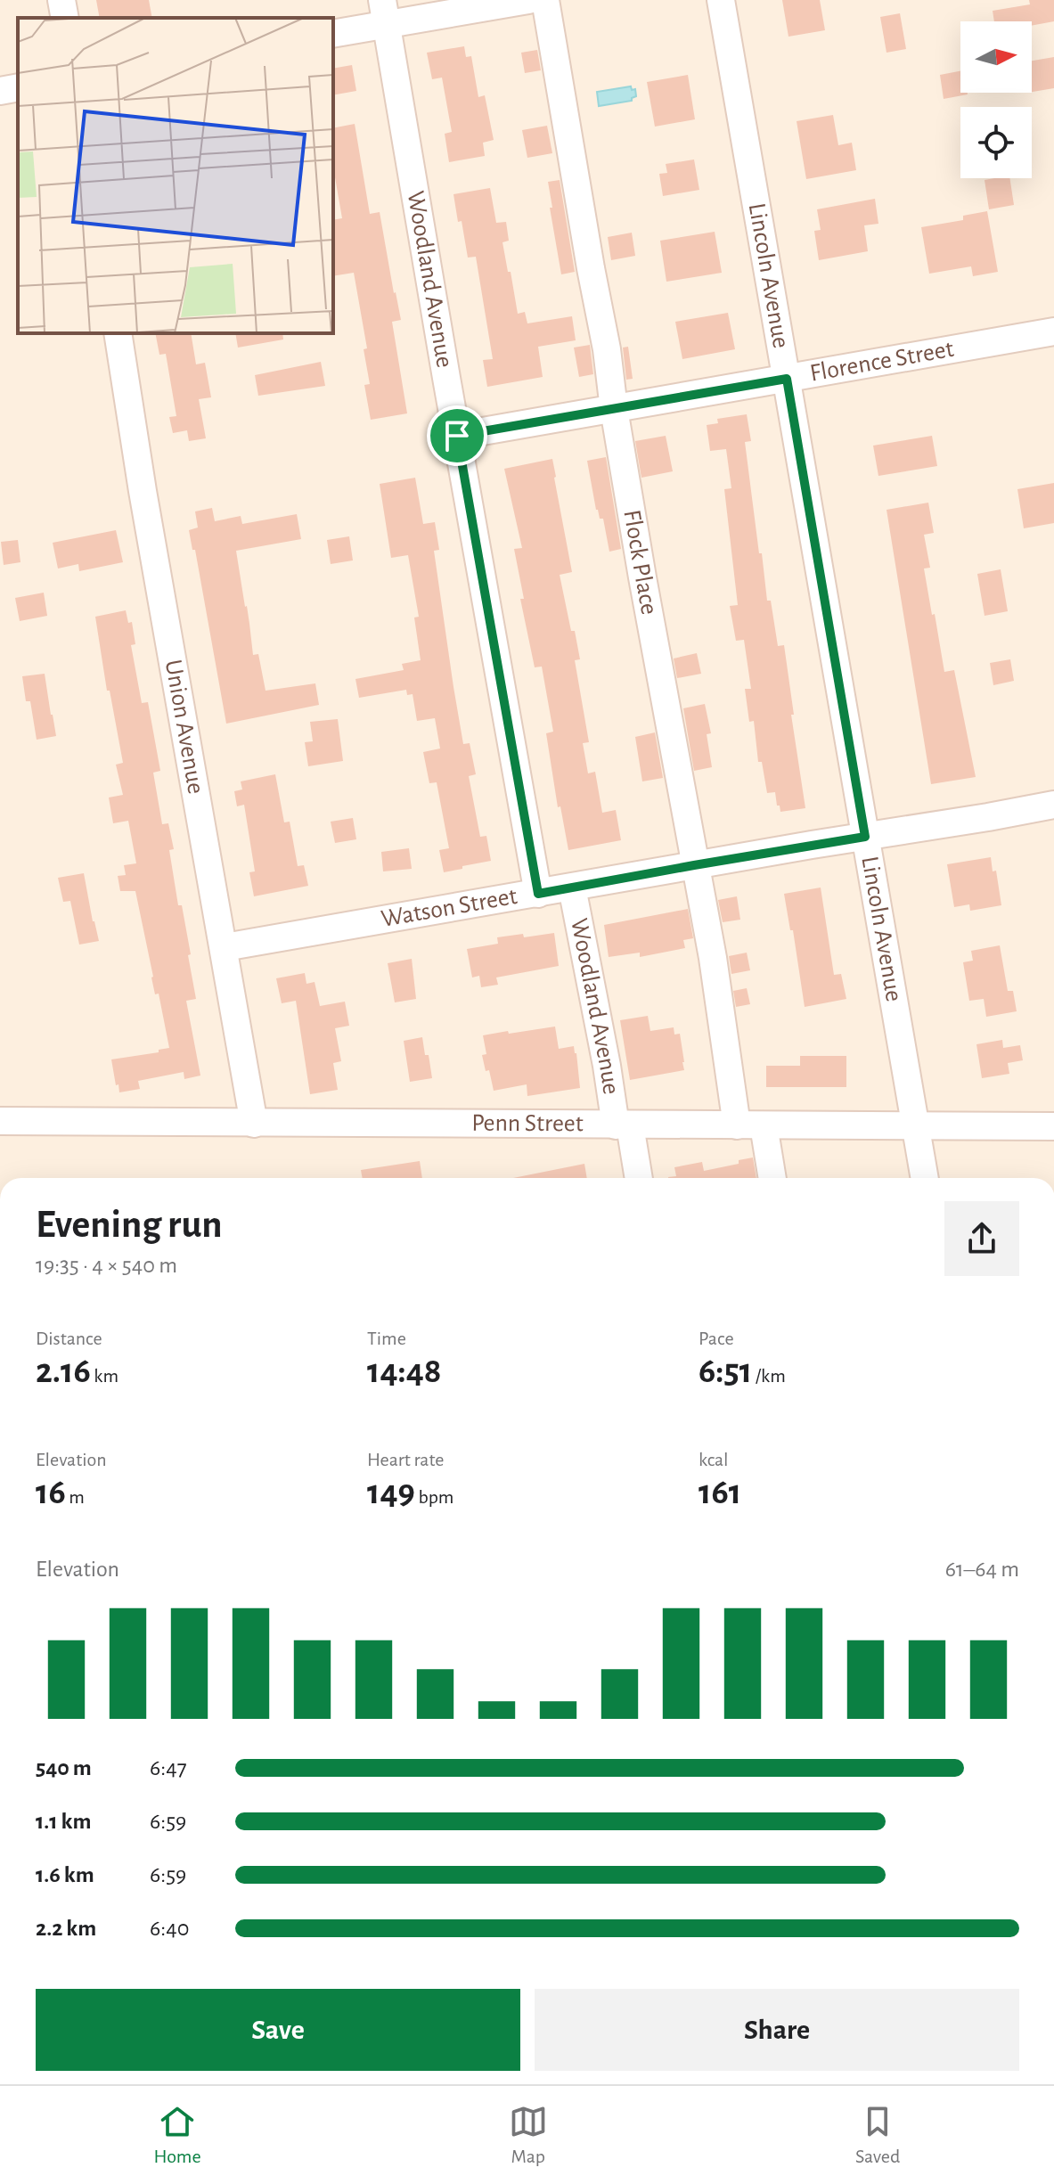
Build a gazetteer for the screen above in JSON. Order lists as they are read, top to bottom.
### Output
{
  "streets": {
    "street": [
      "Lincoln Avenue",
      "Woodland Avenue",
      "Florence Street",
      "Flock Place",
      "Union Avenue",
      "Watson Street",
      "Penn Street"
    ]
  },
  "crossings": [
    ["Lincoln Avenue", "Florence Street"],
    ["Lincoln Avenue", "Watson Street"],
    ["Lincoln Avenue", "Penn Street"],
    ["Woodland Avenue", "Florence Street"],
    ["Woodland Avenue", "Watson Street"],
    ["Woodland Avenue", "Penn Street"],
    ["Florence Street", "Flock Place"],
    ["Flock Place", "Watson Street"],
    ["Flock Place", "Penn Street"],
    ["Union Avenue", "Watson Street"],
    ["Union Avenue", "Penn Street"]
  ],
  "north": "right",
  "page": {
    "heading": ["Evening run", "19:35 · 4 × 540 m"],
    "stats": [
      ["Distance", "2.16 km"],
      ["Time", "14:48"],
      ["Pace", "6:51 /km"],
      ["Elevation", "16 m"],
      ["Heart rate", "149 bpm"],
      ["kcal", "161"]
    ],
    "chart": ["Elevation", "61–64 m"],
    "list": [
      {
        "name": "540 m",
        "note": "6:47"
      },
      {
        "name": "1.1 km",
        "note": "6:59"
      },
      {
        "name": "1.6 km",
        "note": "6:59"
      },
      {
        "name": "2.2 km",
        "note": "6:40"
      }
    ],
    "buttons": ["Save", "Share"],
    "tabs": ["Home", "Map", "Saved"]
  }
}
